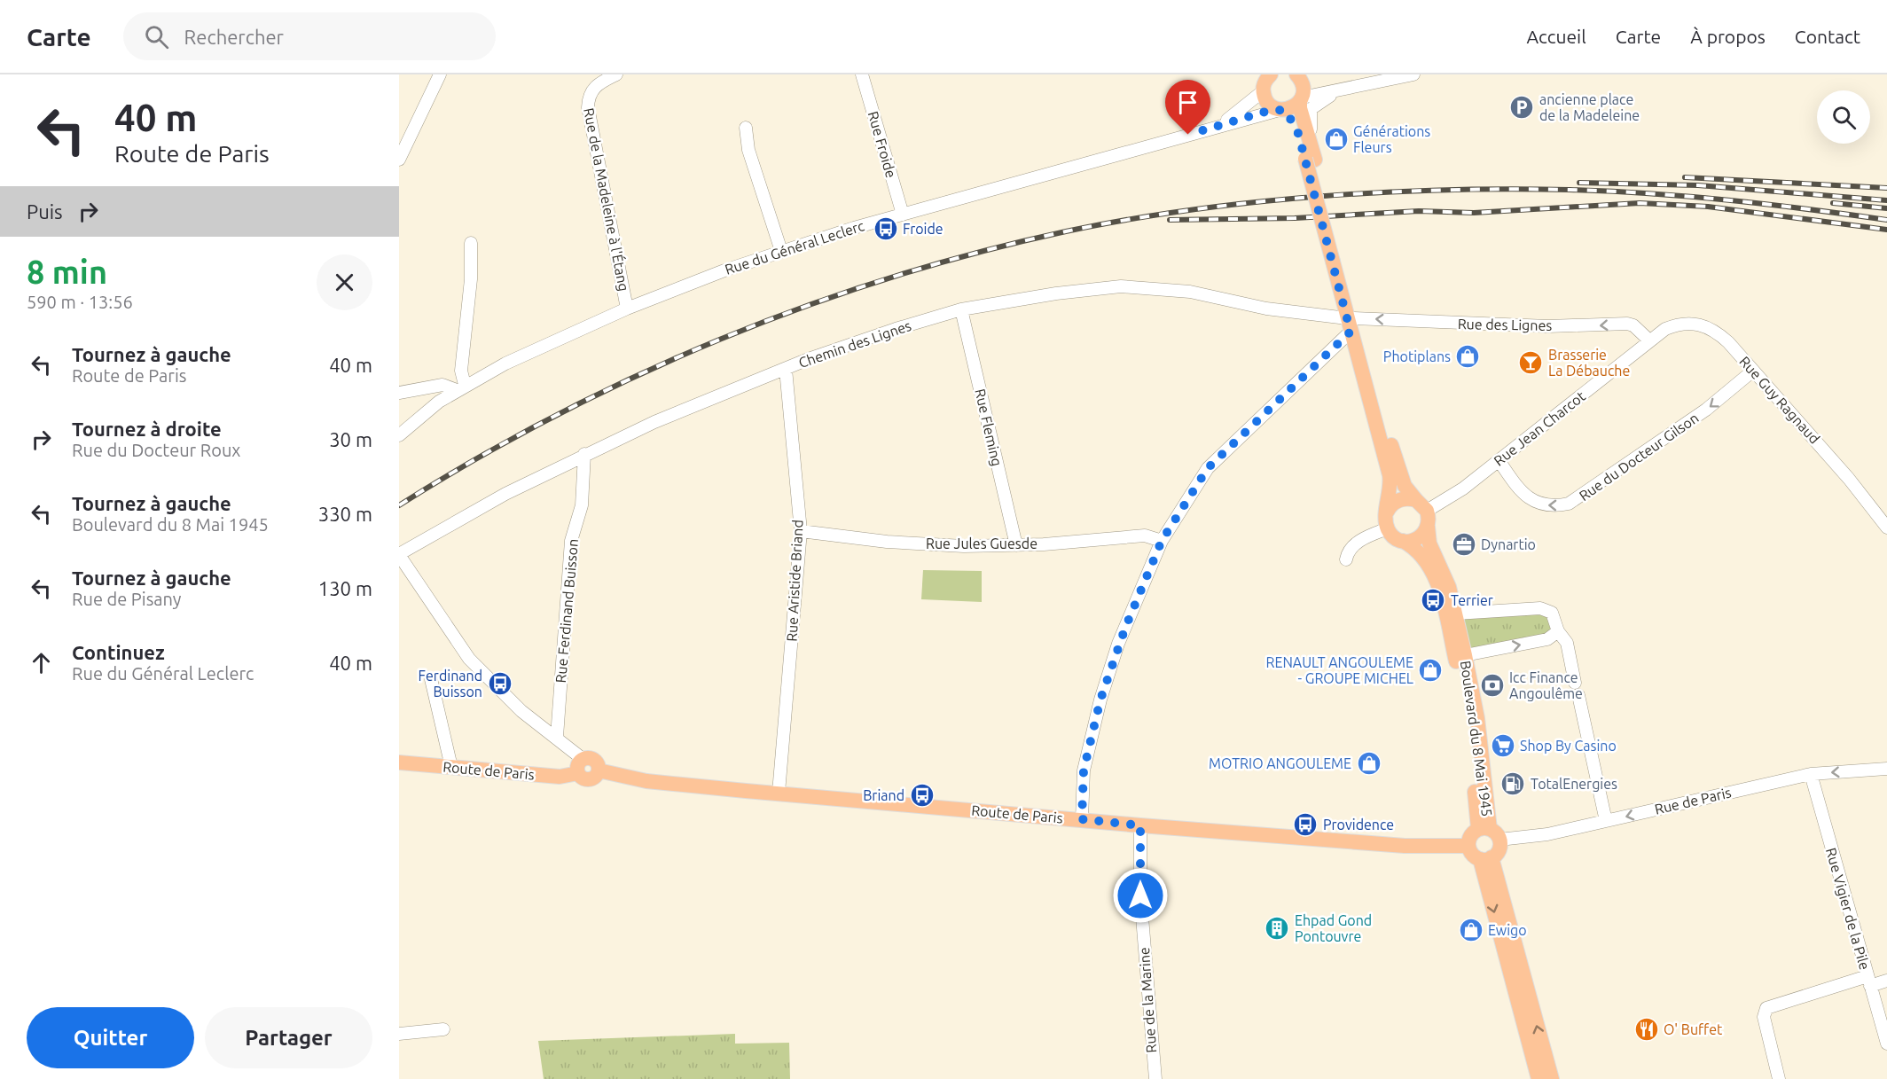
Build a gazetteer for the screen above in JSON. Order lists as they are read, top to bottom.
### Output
{
  "streets": {
    "main road": ["Boulevard du 8 Mai 1945", "Route de Paris"],
    "street": [
      "Rue Froide",
      "Rue de la Madeleine à l'Étang",
      "Rue du Général Leclerc",
      "Rue des Lignes",
      "Chemin des Lignes",
      "Rue Guy Ragnaud",
      "Rue Fleming",
      "Rue Jean Charcot",
      "Rue du Docteur Gilson",
      "Rue Jules Guesde",
      "Rue Aristide Briand",
      "Rue Ferdinand Buisson",
      "Rue de Paris",
      "Rue Vigier de la Pile",
      "Rue de la Marine"
    ]
  },
  "crossings": [
    ["Rue Froide", "Rue du Général Leclerc"],
    ["Rue de la Madeleine à l'Étang", "Rue du Général Leclerc"],
    ["Rue des Lignes", "Chemin des Lignes"],
    ["Rue des Lignes", "Rue Guy Ragnaud"],
    ["Rue des Lignes", "Rue Jean Charcot"],
    ["Chemin des Lignes", "Rue Fleming"],
    ["Chemin des Lignes", "Rue Aristide Briand"],
    ["Chemin des Lignes", "Rue Ferdinand Buisson"],
    ["Rue Guy Ragnaud", "Rue Jean Charcot"],
    ["Rue Guy Ragnaud", "Rue du Docteur Gilson"],
    ["Rue Fleming", "Rue Jules Guesde"],
    ["Rue Jean Charcot", "Rue du Docteur Gilson"],
    ["Rue Jean Charcot", "Boulevard du 8 Mai 1945"],
    ["Rue Jules Guesde", "Rue Aristide Briand"],
    ["Rue Aristide Briand", "Route de Paris"],
    ["Boulevard du 8 Mai 1945", "Route de Paris"],
    ["Boulevard du 8 Mai 1945", "Rue de Paris"],
    ["Route de Paris", "Rue de Paris"],
    ["Route de Paris", "Rue de la Marine"],
    ["Rue de Paris", "Rue Vigier de la Pile"]
  ],
  "one_way": ["Rue des Lignes", "Rue du Docteur Gilson", "Rue de Paris"],
  "places": {
    "parking": ["ancienne place de la Madeleine"],
    "shop": [
      "Générations Fleurs",
      "Photiplans",
      "RENAULT ANGOULEME - GROUPE MICHEL",
      "MOTRIO ANGOULEME",
      "Ewigo"
    ],
    "bus stop": [
      "Froide",
      "Terrier",
      "Ferdinand Buisson",
      "Briand",
      "Providence"
    ],
    "bar": ["Brasserie La Débauche"],
    "office": ["Dynartio"],
    "bank": ["Icc Finance Angoulême"],
    "supermarket": ["Shop By Casino"],
    "fuel station": ["TotalEnergies"],
    "building": ["Ehpad Gond Pontouvre"],
    "restaurant": ["O' Buffet"]
  },
  "page": {
    "header": "Carte",
    "search": "Rechercher",
    "nav": [
      "Accueil",
      "Carte",
      "À propos",
      "Contact"
    ],
    "turn": ["40 m", "Route de Paris"],
    "then": "Puis",
    "heading": ["8 min", "590 m · 13:56"],
    "list": [
      {
        "name": "Tournez à gauche",
        "note": "Route de Paris",
        "value": "40 m"
      },
      {
        "name": "Tournez à droite",
        "note": "Rue du Docteur Roux",
        "value": "30 m"
      },
      {
        "name": "Tournez à gauche",
        "note": "Boulevard du 8 Mai 1945",
        "value": "330 m"
      },
      {
        "name": "Tournez à gauche",
        "note": "Rue de Pisany",
        "value": "130 m"
      },
      {
        "name": "Continuez",
        "note": "Rue du Général Leclerc",
        "value": "40 m"
      }
    ],
    "buttons": ["Quitter", "Partager"]
  }
}
